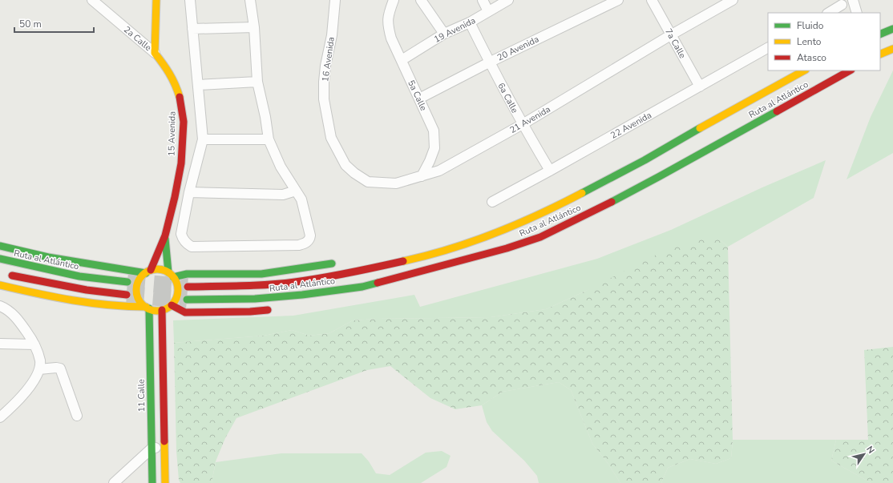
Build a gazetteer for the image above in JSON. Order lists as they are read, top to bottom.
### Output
{
  "streets": {
    "main road": ["Ruta al Atlántico", "15 Avenida", "11 Calle"],
    "street": [
      "19 Avenida",
      "2a Calle",
      "7a Calle",
      "20 Avenida",
      "16 Avenida",
      "5a Calle",
      "6a Calle",
      "21 Avenida",
      "22 Avenida"
    ]
  },
  "crossings": [
    ["19 Avenida", "5a Calle"],
    ["19 Avenida", "6a Calle"],
    ["2a Calle", "15 Avenida"],
    ["7a Calle", "21 Avenida"],
    ["7a Calle", "22 Avenida"],
    ["20 Avenida", "5a Calle"],
    ["20 Avenida", "6a Calle"],
    ["16 Avenida", "21 Avenida"],
    ["5a Calle", "21 Avenida"],
    ["6a Calle", "21 Avenida"],
    ["6a Calle", "22 Avenida"],
    ["15 Avenida", "11 Calle"]
  ],
  "legend": ["Fluido", "Lento", "Atasco"],
  "scale_bar": "50 m",
  "north": "top right"
}
